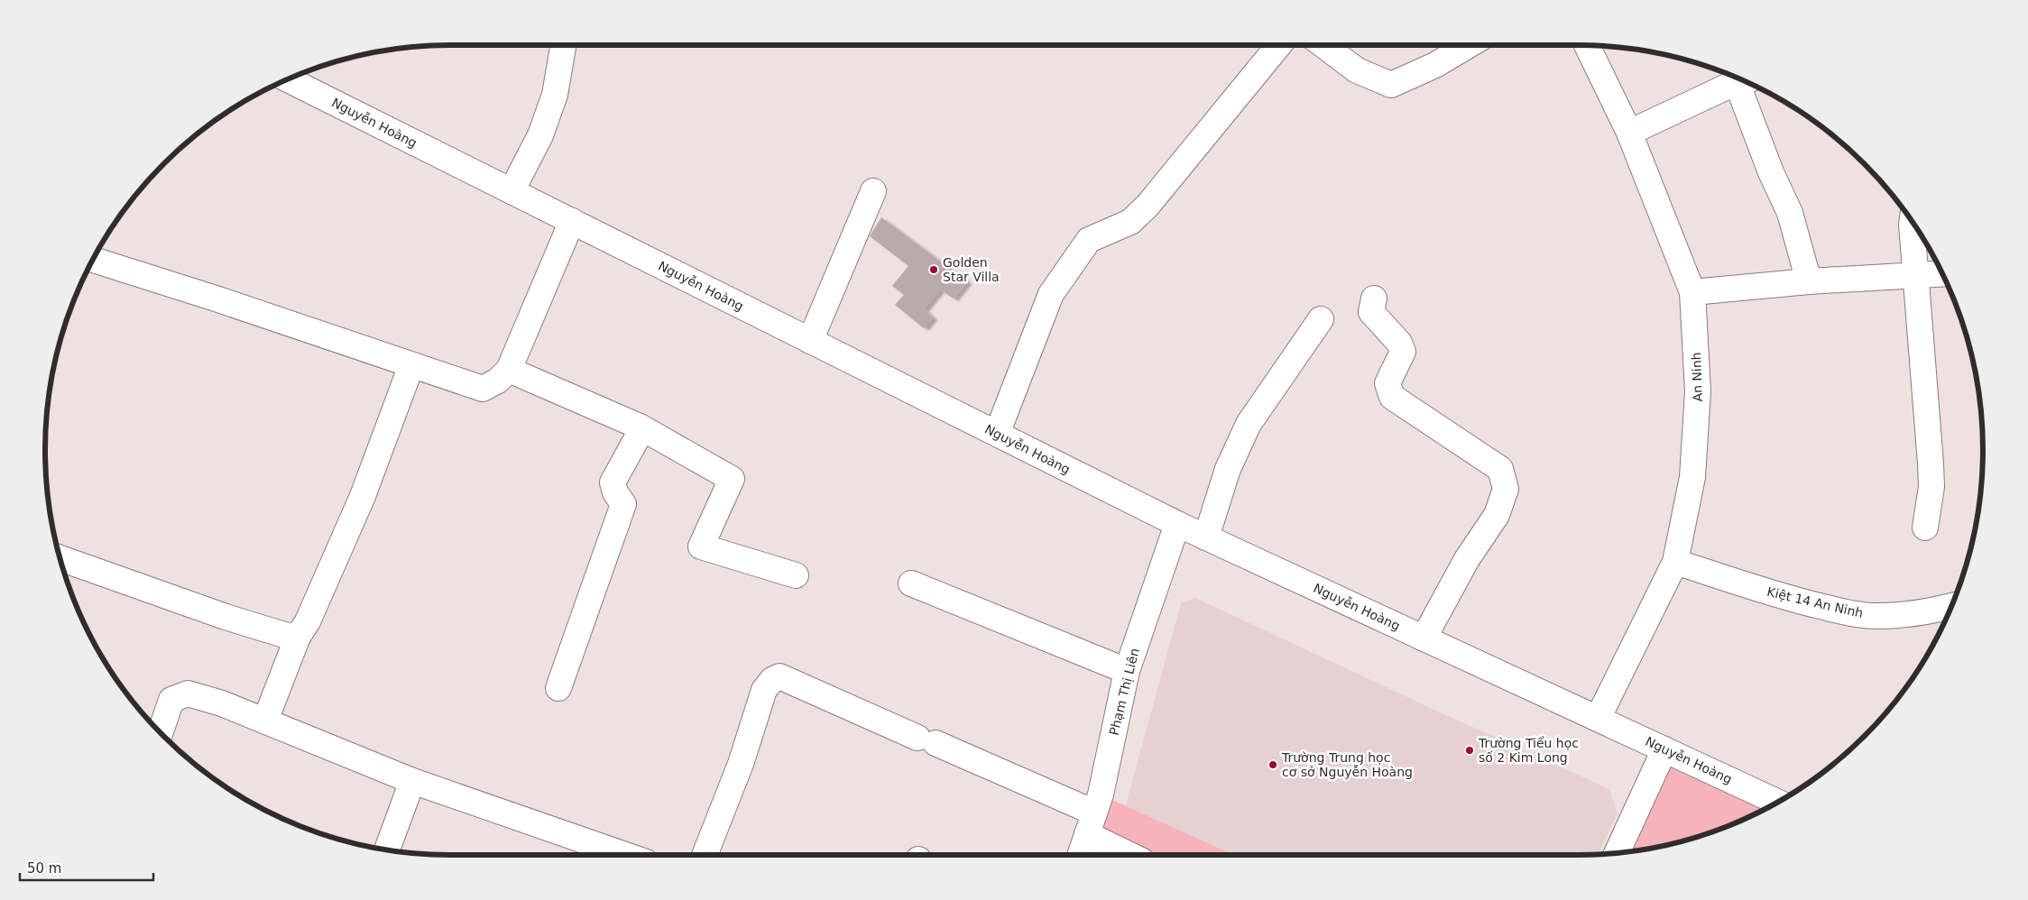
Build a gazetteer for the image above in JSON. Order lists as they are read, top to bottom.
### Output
{
  "streets": {
    "street": [
      "Nguyễn Hoàng",
      "An Ninh",
      "Kiệt 14 An Ninh",
      "Phạm Thị Liên"
    ]
  },
  "crossings": [
    ["Nguyễn Hoàng", "An Ninh"],
    ["Nguyễn Hoàng", "Phạm Thị Liên"],
    ["An Ninh", "Kiệt 14 An Ninh"]
  ],
  "places": ["Golden Star Villa", "Trường Tiểu học số 2 Kim Long", "Trường Trung học cơ sở Nguyễn Hoàng"],
  "scale_bar": "50 m"
}
